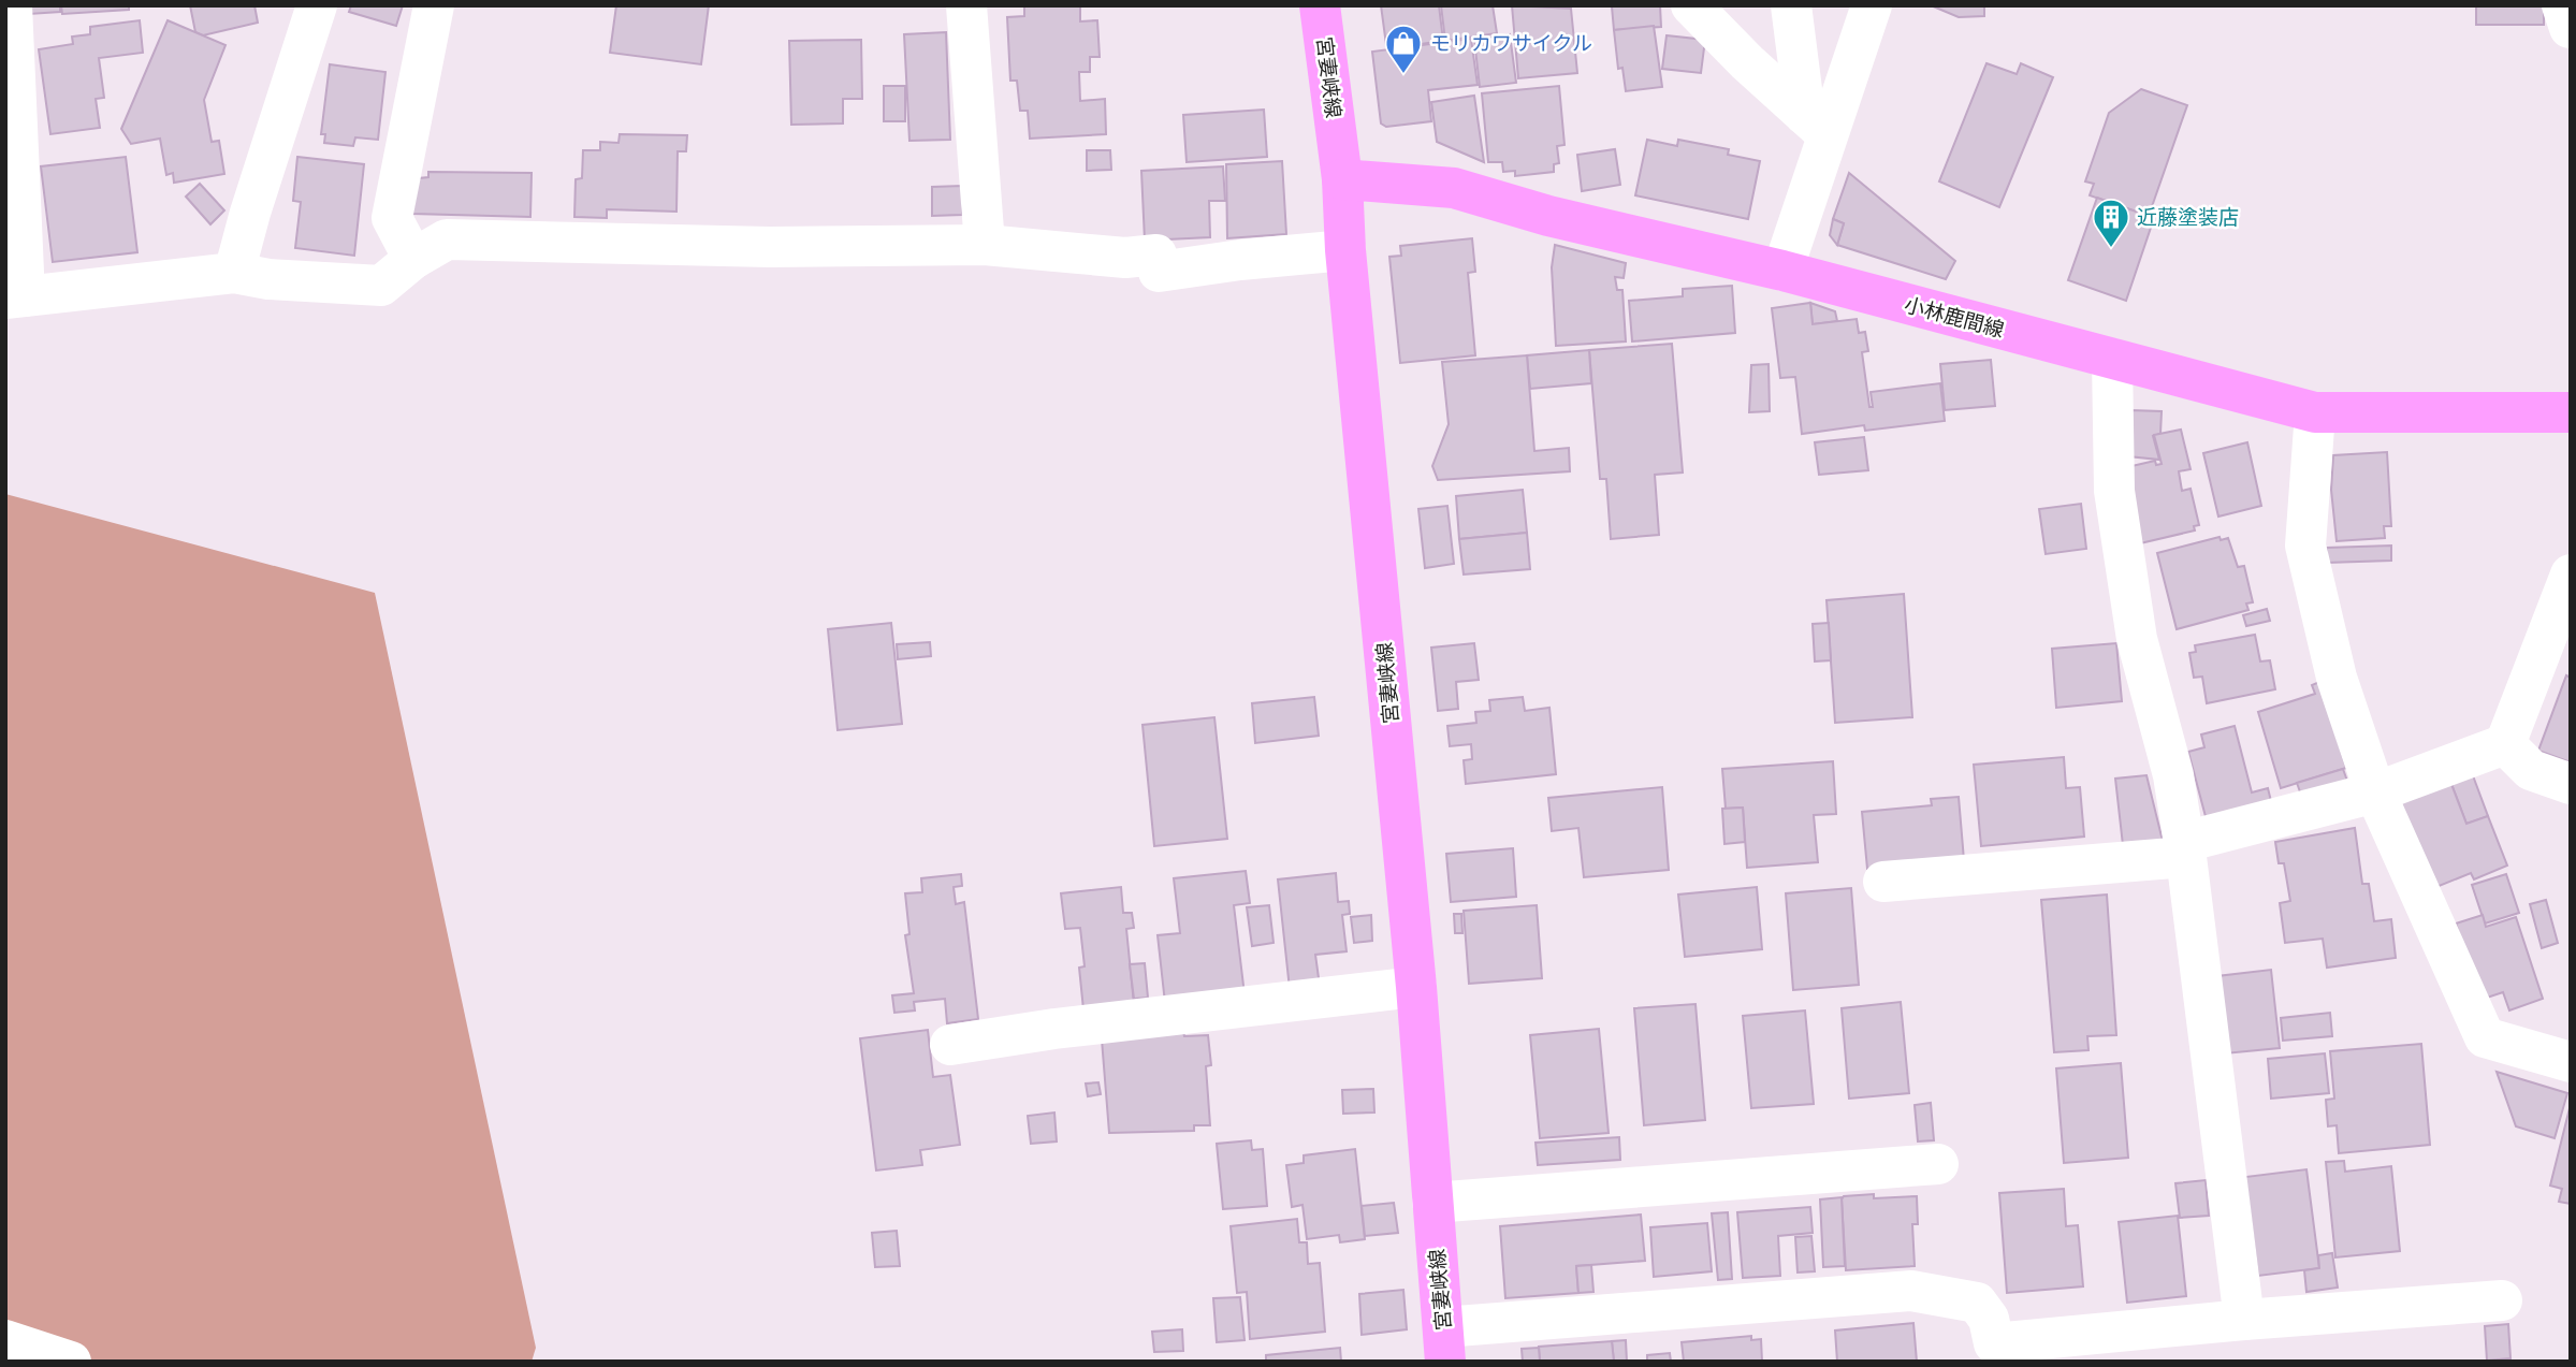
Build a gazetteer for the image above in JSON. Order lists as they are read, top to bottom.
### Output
{
  "streets": {
    "main road": ["宮妻峡線", "小林鹿間線"]
  },
  "crossings": [
    ["宮妻峡線", "小林鹿間線"]
  ],
  "places": {
    "shop": ["モリカワサイクル"],
    "building": ["近藤塗装店"]
  }
}
